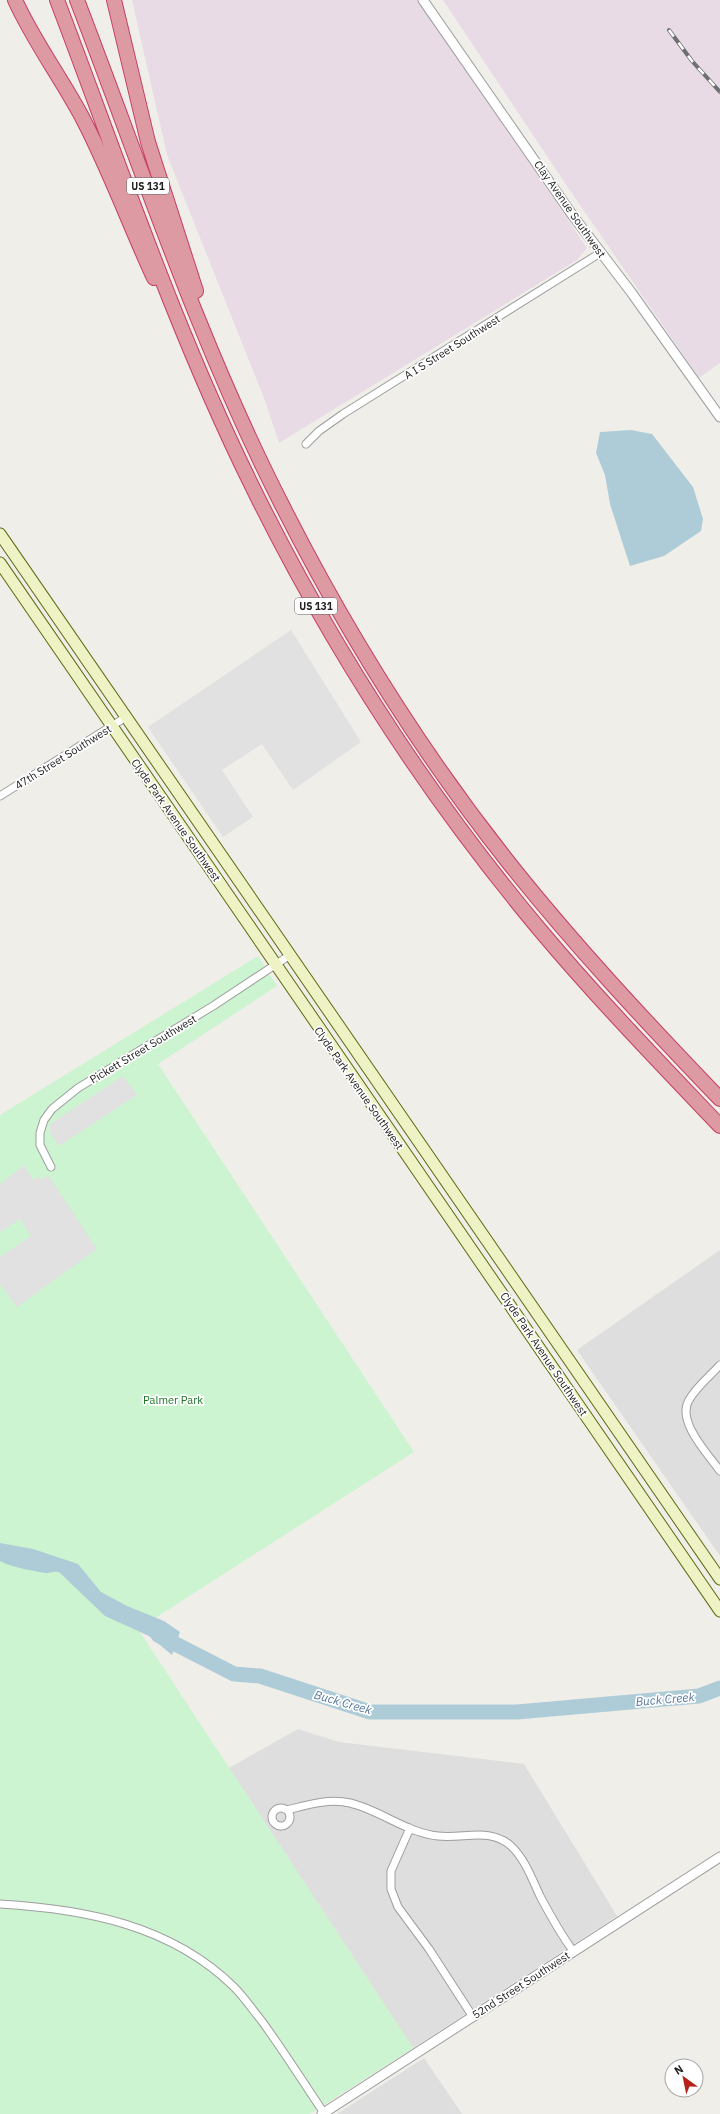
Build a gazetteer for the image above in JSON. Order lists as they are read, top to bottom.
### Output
{
  "streets": {
    "highway": ["US 131"],
    "main road": ["Clyde Park Avenue Southwest"],
    "street": [
      "Clay Avenue Southwest",
      "A I S Street Southwest",
      "47th Street Southwest",
      "Pickett Street Southwest",
      "52nd Street Southwest"
    ]
  },
  "crossings": [
    ["Clay Avenue Southwest", "A I S Street Southwest"],
    ["47th Street Southwest", "Clyde Park Avenue Southwest"],
    ["Clyde Park Avenue Southwest", "Pickett Street Southwest"]
  ],
  "water": ["Buck Creek"],
  "parks": ["Palmer Park"],
  "north": "top left"
}
